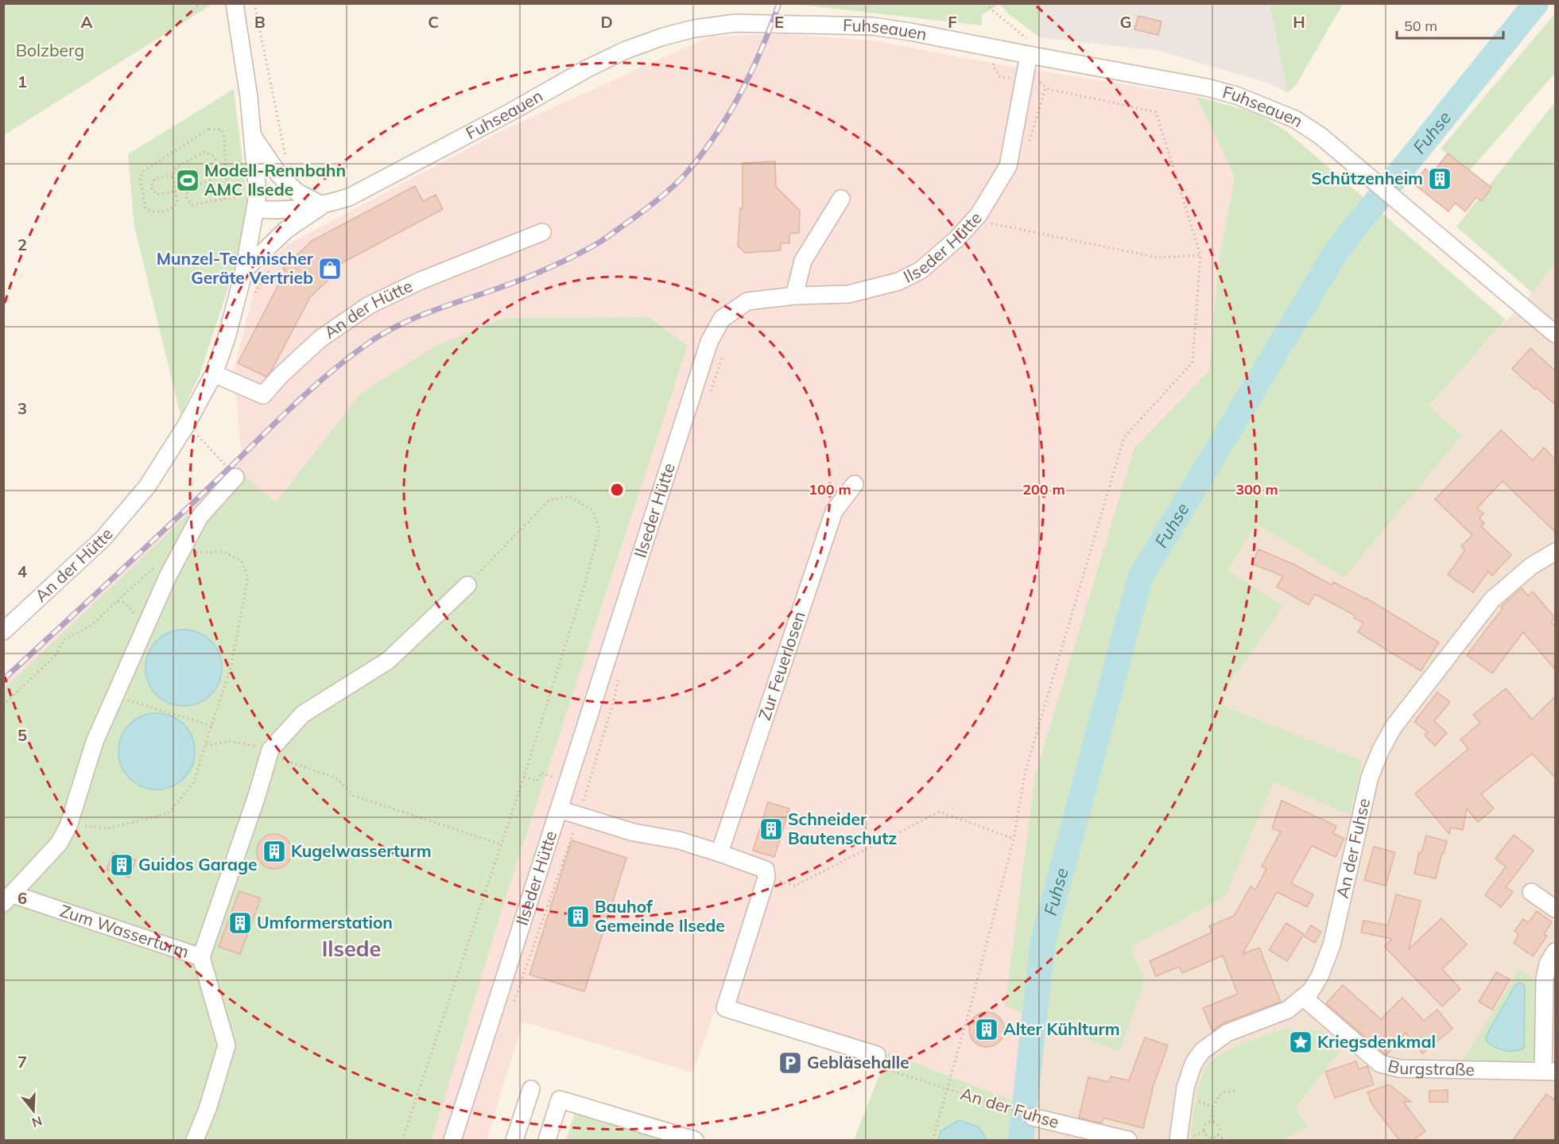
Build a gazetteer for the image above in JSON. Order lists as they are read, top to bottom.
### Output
{
  "streets": {
    "street": [
      "Fuhseauen",
      "Ilseder Hütte",
      "An der Hütte",
      "Zur Feuerlosen",
      "An der Fuhse",
      "Zum Wasserturm",
      "Burgstraße"
    ]
  },
  "crossings": [
    ["Fuhseauen", "Ilseder Hütte"],
    ["Fuhseauen", "An der Hütte"],
    ["An der Fuhse", "Burgstraße"]
  ],
  "districts": ["Ilsede"],
  "water": ["Fuhse"],
  "parks": ["Bolzberg"],
  "places": {
    "building": [
      "Schützenheim",
      "Schneider Bautenschutz",
      "Kugelwasserturm",
      "Guidos Garage",
      "Bauhof Gemeinde Ilsede",
      "Umformerstation",
      "Alter Kühlturm"
    ],
    "sports": ["Modell-Rennbahn AMC Ilsede"],
    "shop": ["Munzel-Technischer Geräte Vertrieb"],
    "place": ["Kriegsdenkmal"],
    "parking": ["Gebläsehalle"]
  },
  "scale_bar": "50 m",
  "north": "bottom",
  "grid": {
    "columns": [
      "A",
      "B",
      "C",
      "D",
      "E",
      "F",
      "G",
      "H"
    ],
    "rows": [
      "1",
      "2",
      "3",
      "4",
      "5",
      "6",
      "7"
    ]
  },
  "rings": ["100 m", "200 m", "300 m"]
}
